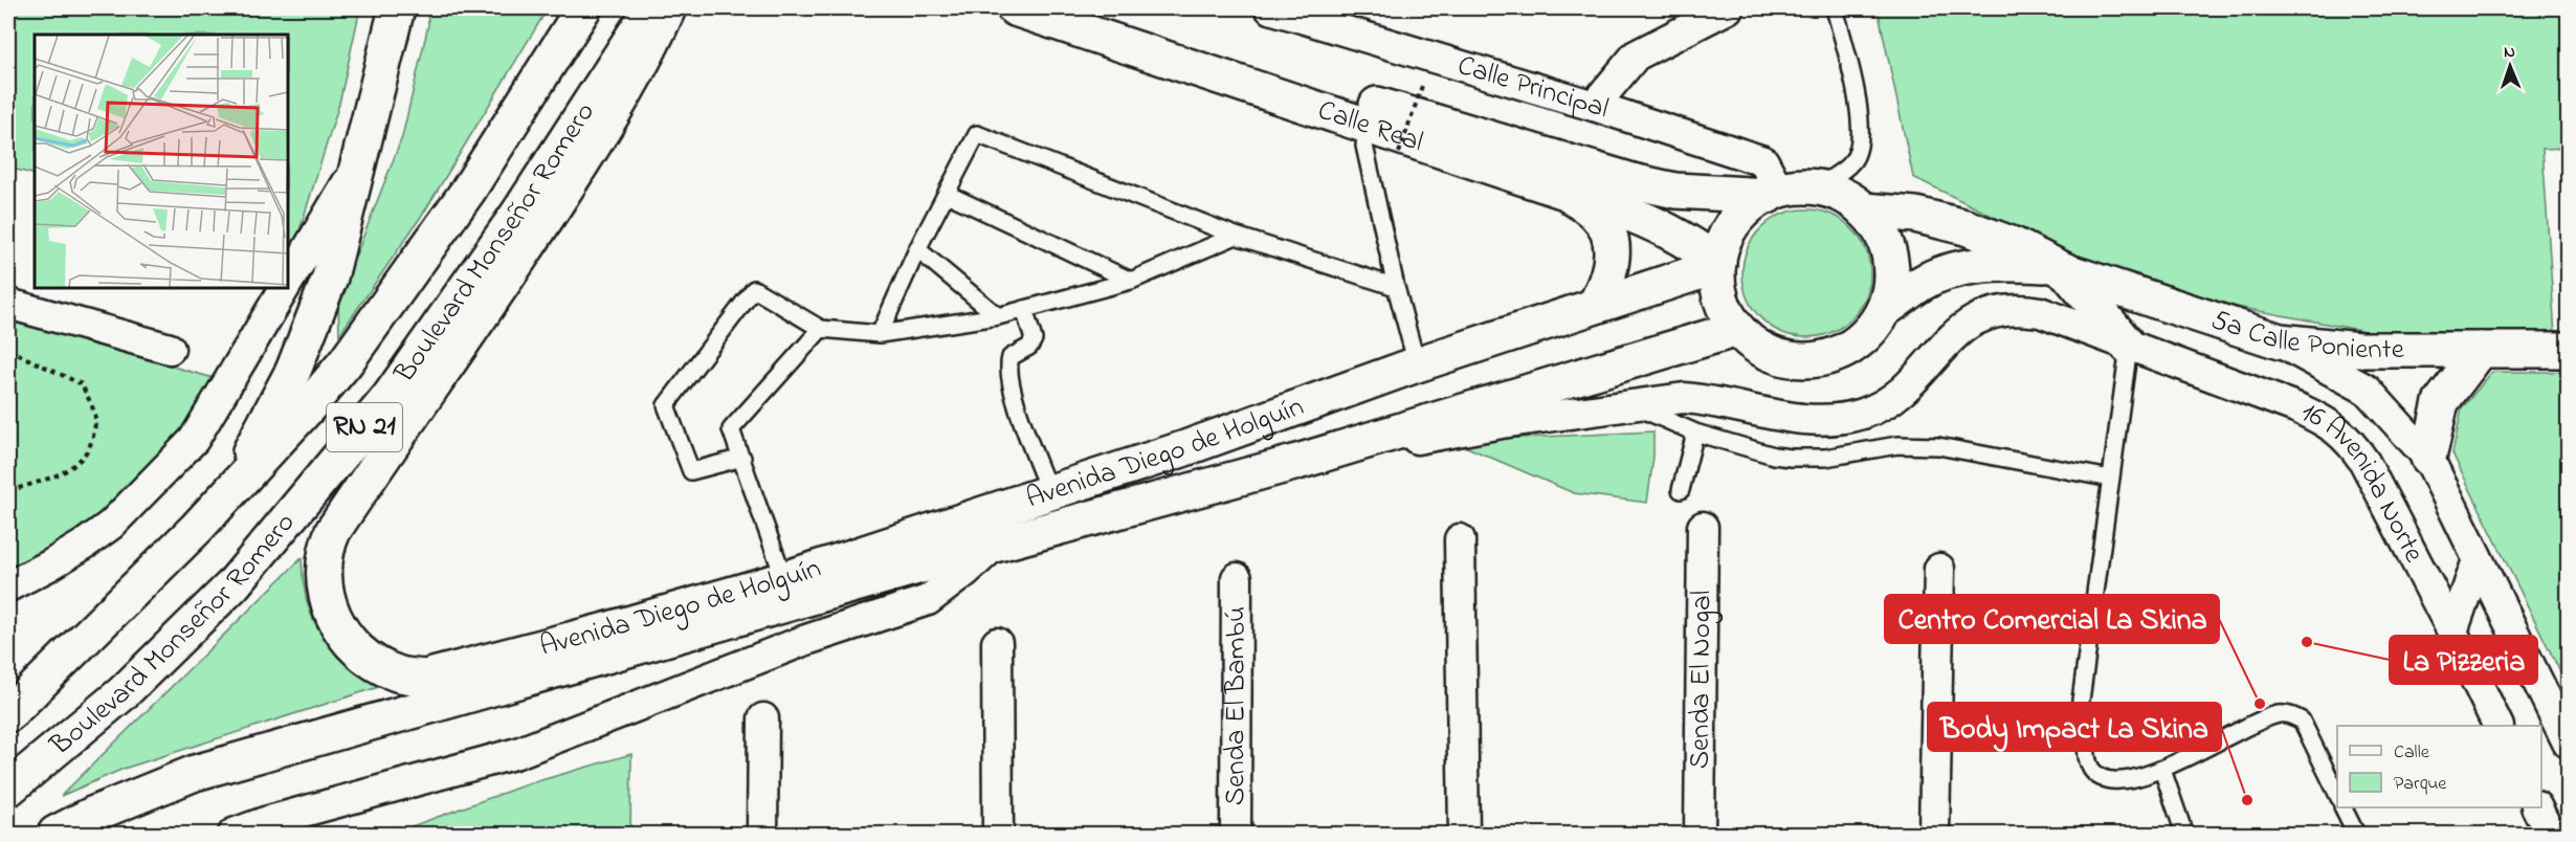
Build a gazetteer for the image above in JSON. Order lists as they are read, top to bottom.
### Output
{
  "streets": {
    "main road": [
      "Calle Real",
      "Boulevard Monseñor Romero",
      "5a Calle Poniente",
      "RN 21",
      "Avenida Diego de Holguín"
    ],
    "street": [
      "Calle Principal",
      "16 Avenida Norte",
      "Senda El Nogal",
      "Senda El Bambú"
    ]
  },
  "crossings": [
    ["Calle Principal", "Calle Real"],
    ["Calle Principal", "5a Calle Poniente"],
    ["Calle Principal", "Avenida Diego de Holguín"],
    ["Calle Real", "5a Calle Poniente"],
    ["Calle Real", "Avenida Diego de Holguín"],
    ["5a Calle Poniente", "Avenida Diego de Holguín"],
    ["5a Calle Poniente", "16 Avenida Norte"],
    ["Avenida Diego de Holguín", "16 Avenida Norte"]
  ],
  "places": ["La Pizzeria", "Centro Comercial La Skina", "Body Impact La Skina"],
  "legend": ["Calle", "Parque"],
  "north": "top"
}
